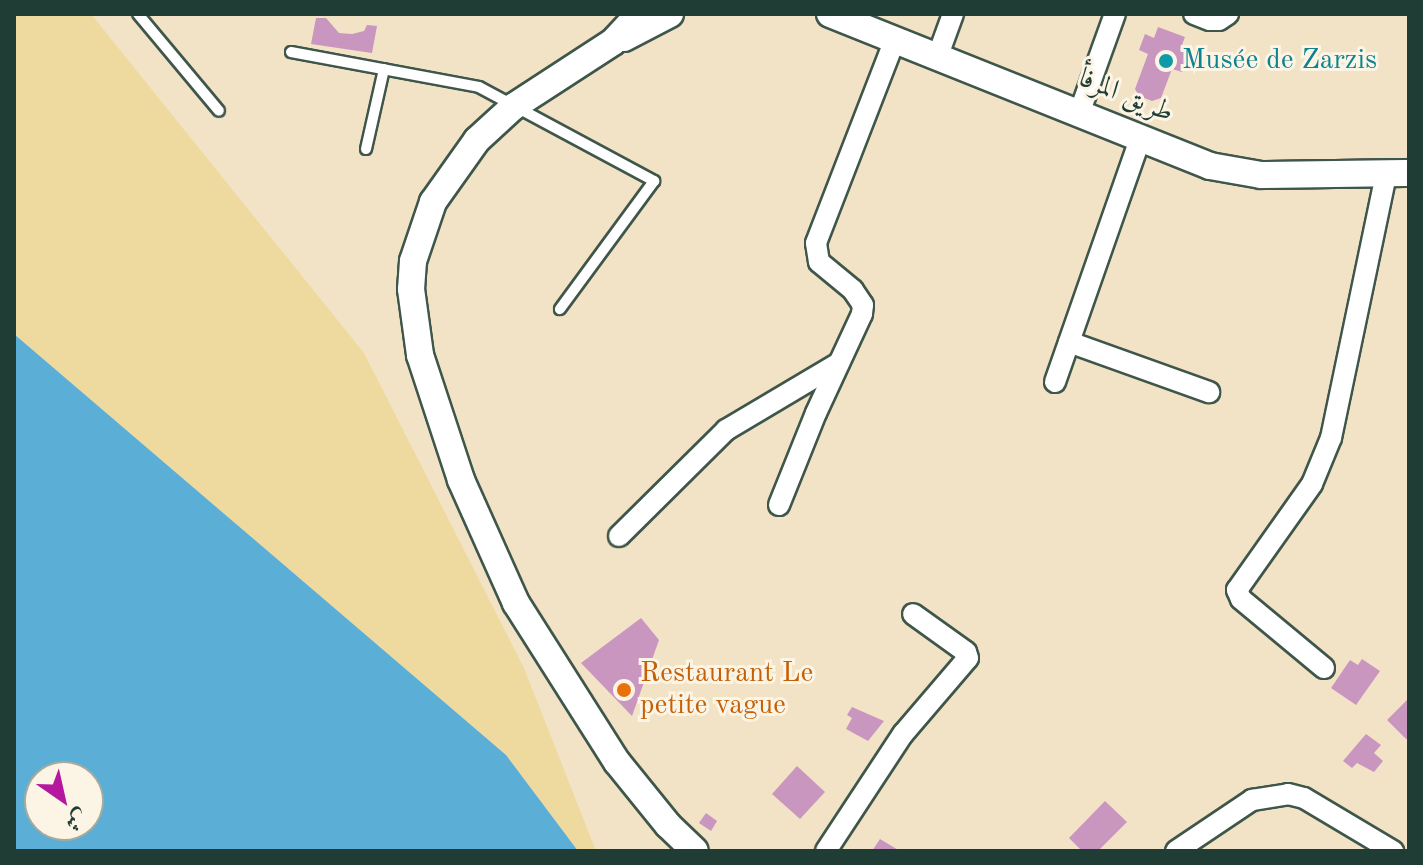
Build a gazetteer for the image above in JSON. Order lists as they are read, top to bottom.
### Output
{
  "streets": {
    "street": ["طريق المرفأ"]
  },
  "places": ["Musée de Zarzis", "Restaurant Le petite vague"],
  "north": "bottom right"
}
